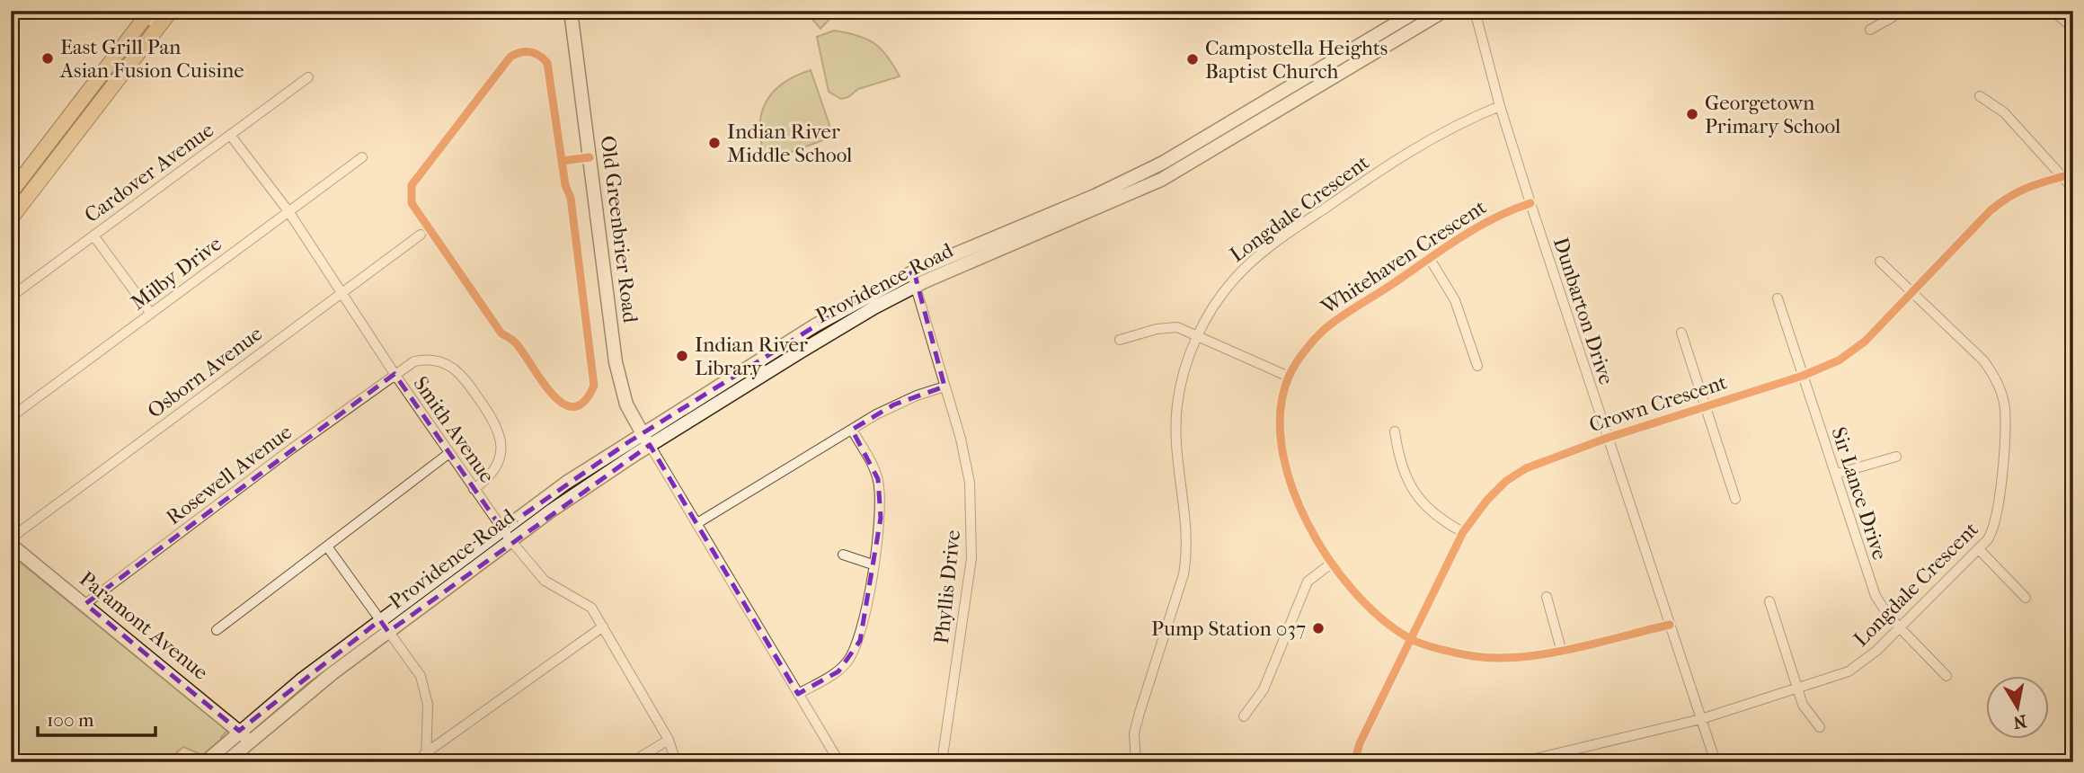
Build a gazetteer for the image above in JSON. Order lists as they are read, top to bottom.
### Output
{
  "streets": {
    "main road": ["Old Greenbrier Road", "Providence Road", "Paramont Avenue"],
    "street": [
      "Cardover Avenue",
      "Longdale Crescent",
      "Whitehaven Crescent",
      "Milby Drive",
      "Dunbarton Drive",
      "Osborn Avenue",
      "Crown Crescent",
      "Smith Avenue",
      "Rosewell Avenue",
      "Sir Lance Drive",
      "Phyllis Drive"
    ]
  },
  "crossings": [
    ["Cardover Avenue", "Smith Avenue"],
    ["Longdale Crescent", "Dunbarton Drive"],
    ["Longdale Crescent", "Crown Crescent"],
    ["Longdale Crescent", "Sir Lance Drive"],
    ["Old Greenbrier Road", "Providence Road"],
    ["Whitehaven Crescent", "Dunbarton Drive"],
    ["Whitehaven Crescent", "Crown Crescent"],
    ["Milby Drive", "Smith Avenue"],
    ["Providence Road", "Smith Avenue"],
    ["Providence Road", "Phyllis Drive"],
    ["Providence Road", "Paramont Avenue"],
    ["Dunbarton Drive", "Crown Crescent"],
    ["Osborn Avenue", "Smith Avenue"],
    ["Crown Crescent", "Sir Lance Drive"],
    ["Smith Avenue", "Rosewell Avenue"],
    ["Rosewell Avenue", "Paramont Avenue"]
  ],
  "places": [
    "East Grill Pan Asian Fusion Cuisine",
    "Campostella Heights Baptist Church",
    "Georgetown Primary School",
    "Indian River Middle School",
    "Indian River Library",
    "Pump Station 037"
  ],
  "scale_bar": "100 m",
  "north": "bottom"
}
